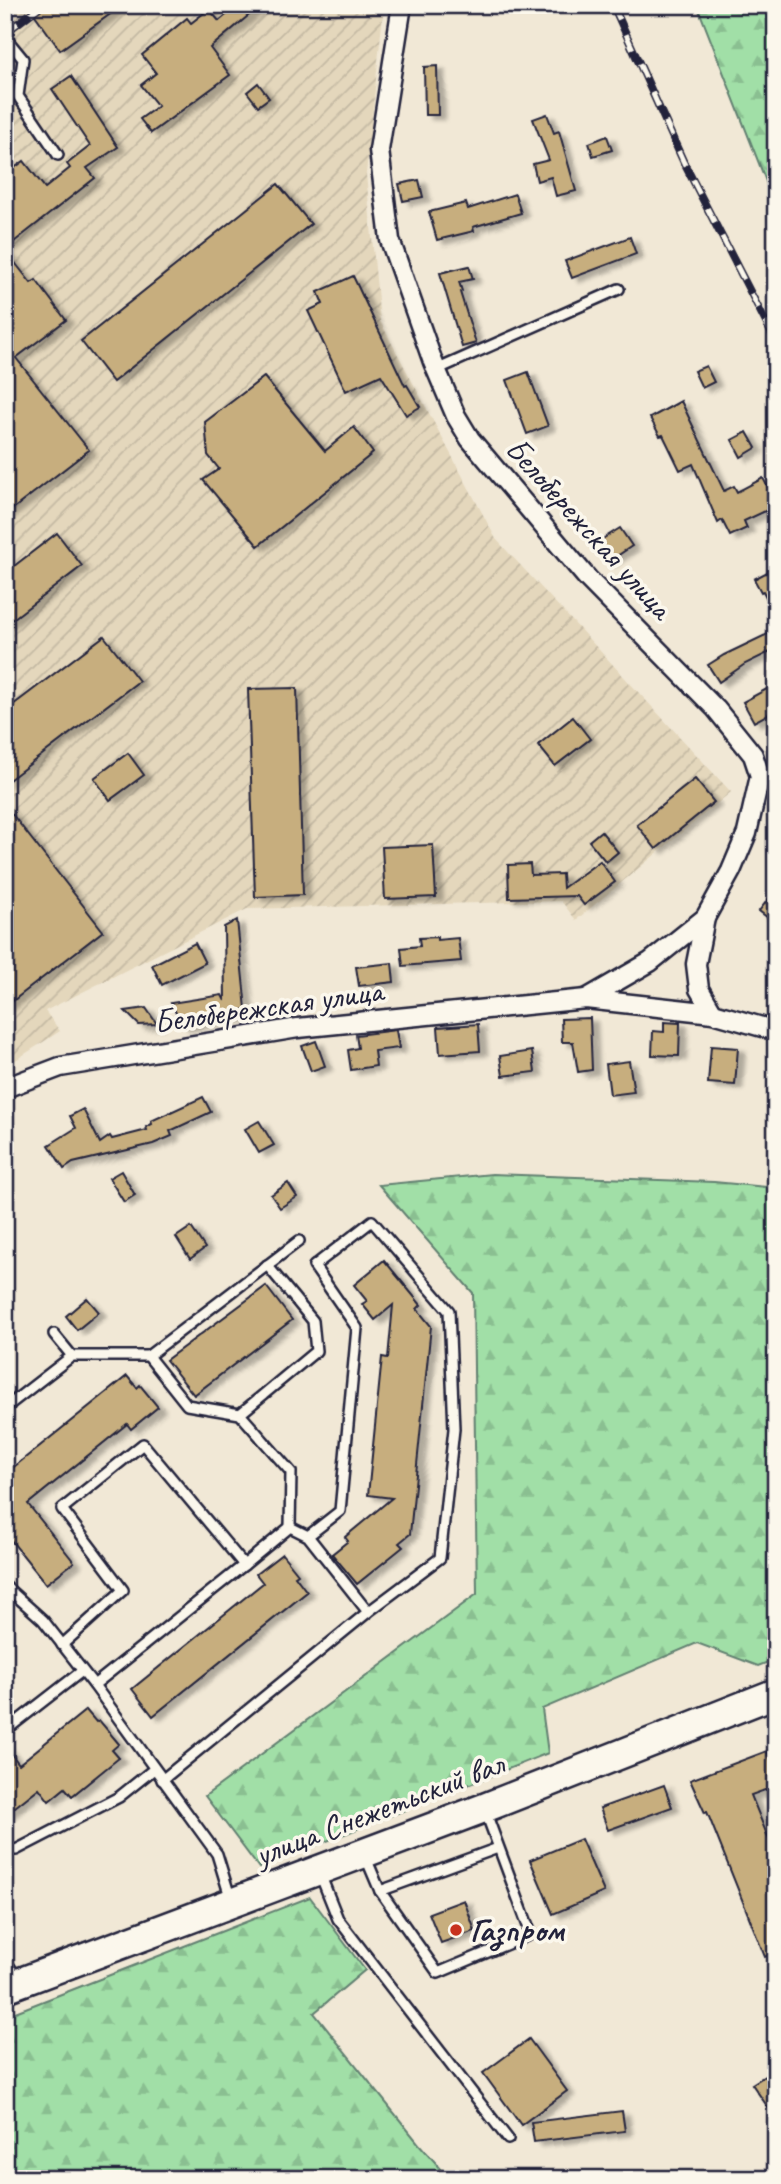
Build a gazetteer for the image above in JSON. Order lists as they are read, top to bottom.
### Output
{
  "streets": {
    "main road": ["улица Снежетьский вал"],
    "street": ["Белобережская улица"]
  },
  "places": ["Газпром"]
}
